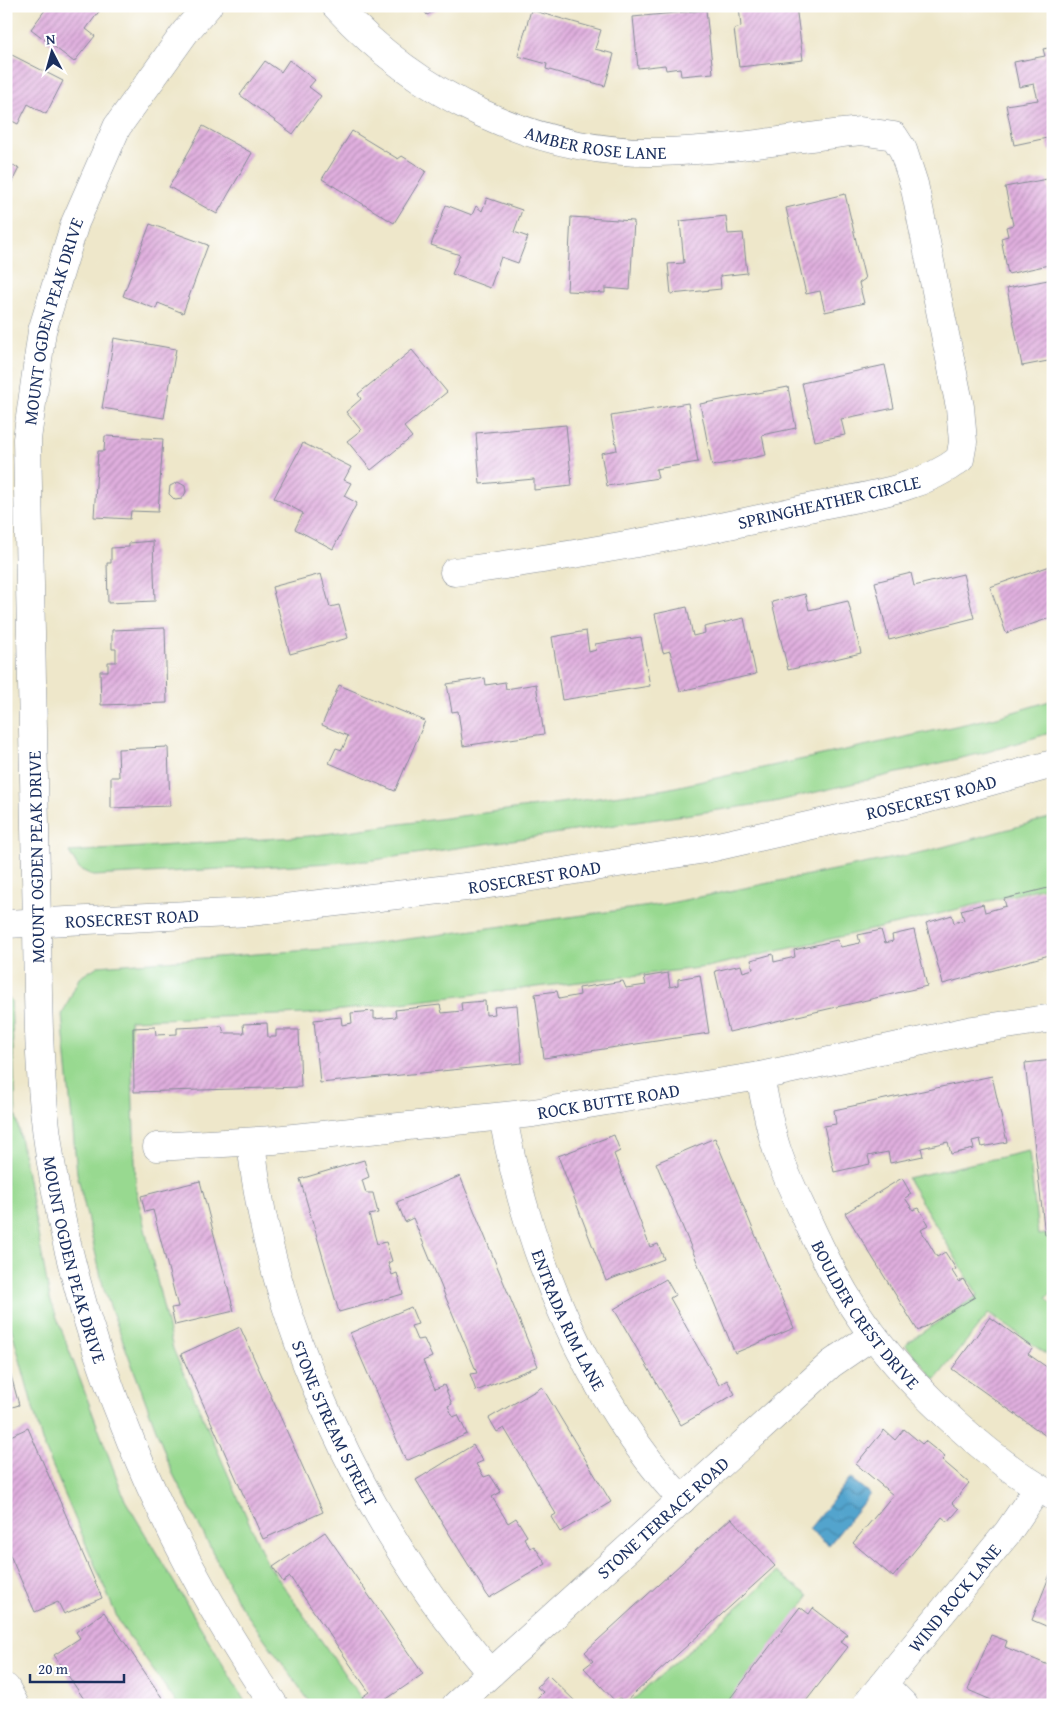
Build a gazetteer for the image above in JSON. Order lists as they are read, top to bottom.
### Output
{
  "streets": {
    "street": [
      "AMBER ROSE LANE",
      "MOUNT OGDEN PEAK DRIVE",
      "SPRINGHEATHER CIRCLE",
      "ROSECREST ROAD",
      "ROCK BUTTE ROAD",
      "BOULDER CREST DRIVE",
      "ENTRADA RIM LANE",
      "STONE STREAM STREET",
      "STONE TERRACE ROAD",
      "WIND ROCK LANE"
    ]
  },
  "crossings": [
    ["AMBER ROSE LANE", "SPRINGHEATHER CIRCLE"],
    ["MOUNT OGDEN PEAK DRIVE", "ROSECREST ROAD"],
    ["ROCK BUTTE ROAD", "BOULDER CREST DRIVE"],
    ["ROCK BUTTE ROAD", "ENTRADA RIM LANE"],
    ["ROCK BUTTE ROAD", "STONE STREAM STREET"],
    ["BOULDER CREST DRIVE", "STONE TERRACE ROAD"],
    ["BOULDER CREST DRIVE", "WIND ROCK LANE"],
    ["ENTRADA RIM LANE", "STONE TERRACE ROAD"],
    ["STONE STREAM STREET", "STONE TERRACE ROAD"]
  ],
  "scale_bar": "20 m",
  "north": "top"
}
